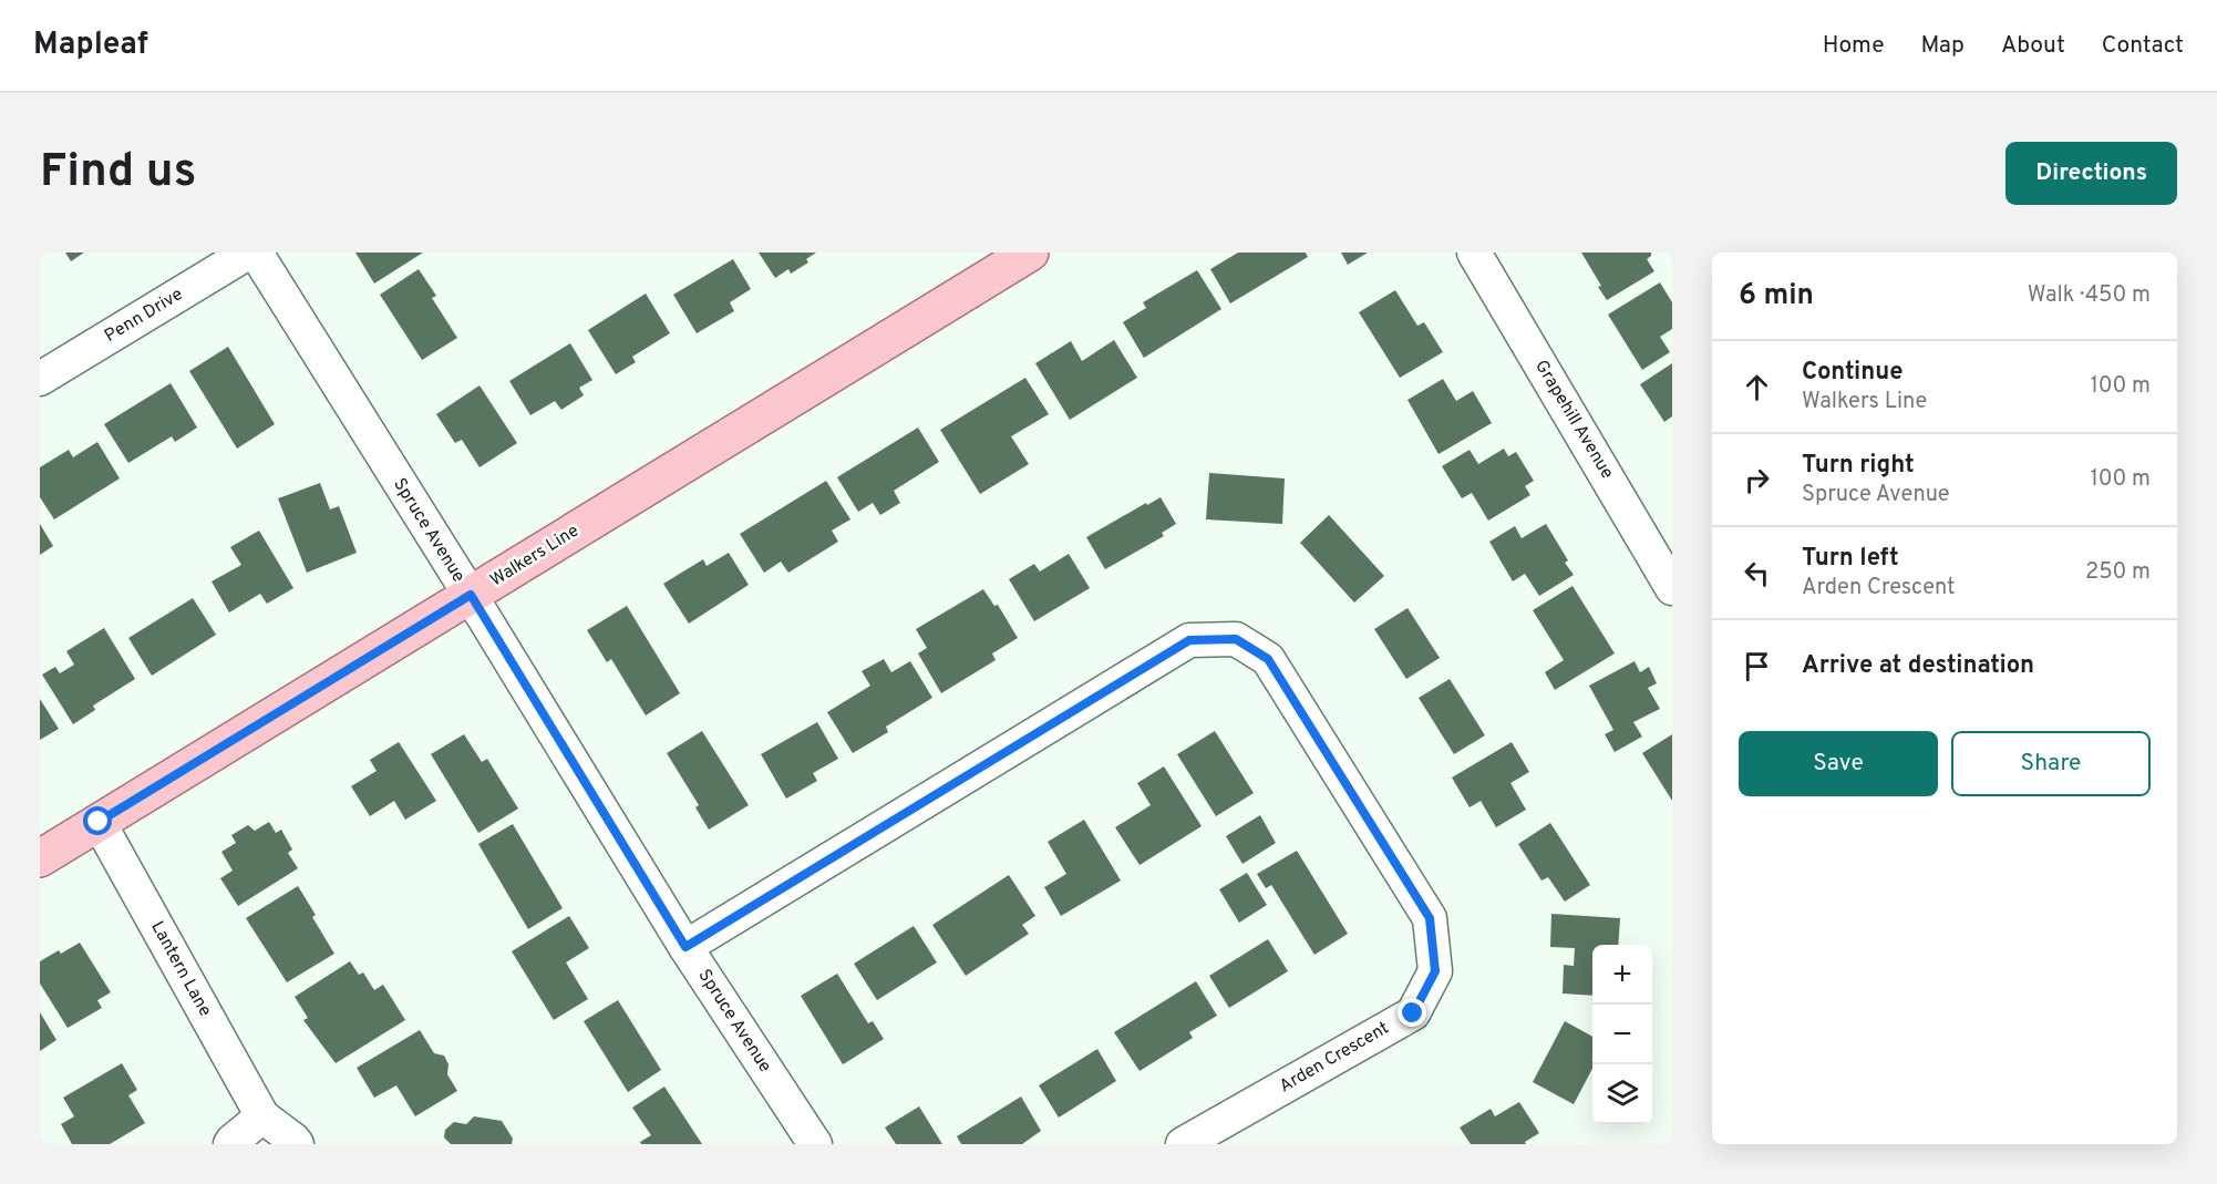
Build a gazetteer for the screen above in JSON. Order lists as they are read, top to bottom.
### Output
{
  "streets": {
    "main road": ["Walkers Line"],
    "street": [
      "Penn Drive",
      "Grapehill Avenue",
      "Spruce Avenue",
      "Lantern Lane",
      "Arden Crescent"
    ]
  },
  "crossings": [
    ["Spruce Avenue", "Walkers Line"],
    ["Spruce Avenue", "Arden Crescent"],
    ["Walkers Line", "Lantern Lane"]
  ],
  "page": {
    "header": "Mapleaf",
    "nav": [
      "Home",
      "Map",
      "About",
      "Contact"
    ],
    "buttons": [
      "Directions",
      ["Save", "Share"]
    ],
    "title": "Find us",
    "heading": ["6 min", "Walk · 450 m"],
    "list": [
      ["Continue", "Walkers Line", "100 m"],
      ["Turn right", "Spruce Avenue", "100 m"],
      ["Turn left", "Arden Crescent", "250 m"],
      "Arrive at destination"
    ],
    "map_buttons": ["+", "−"]
  }
}
